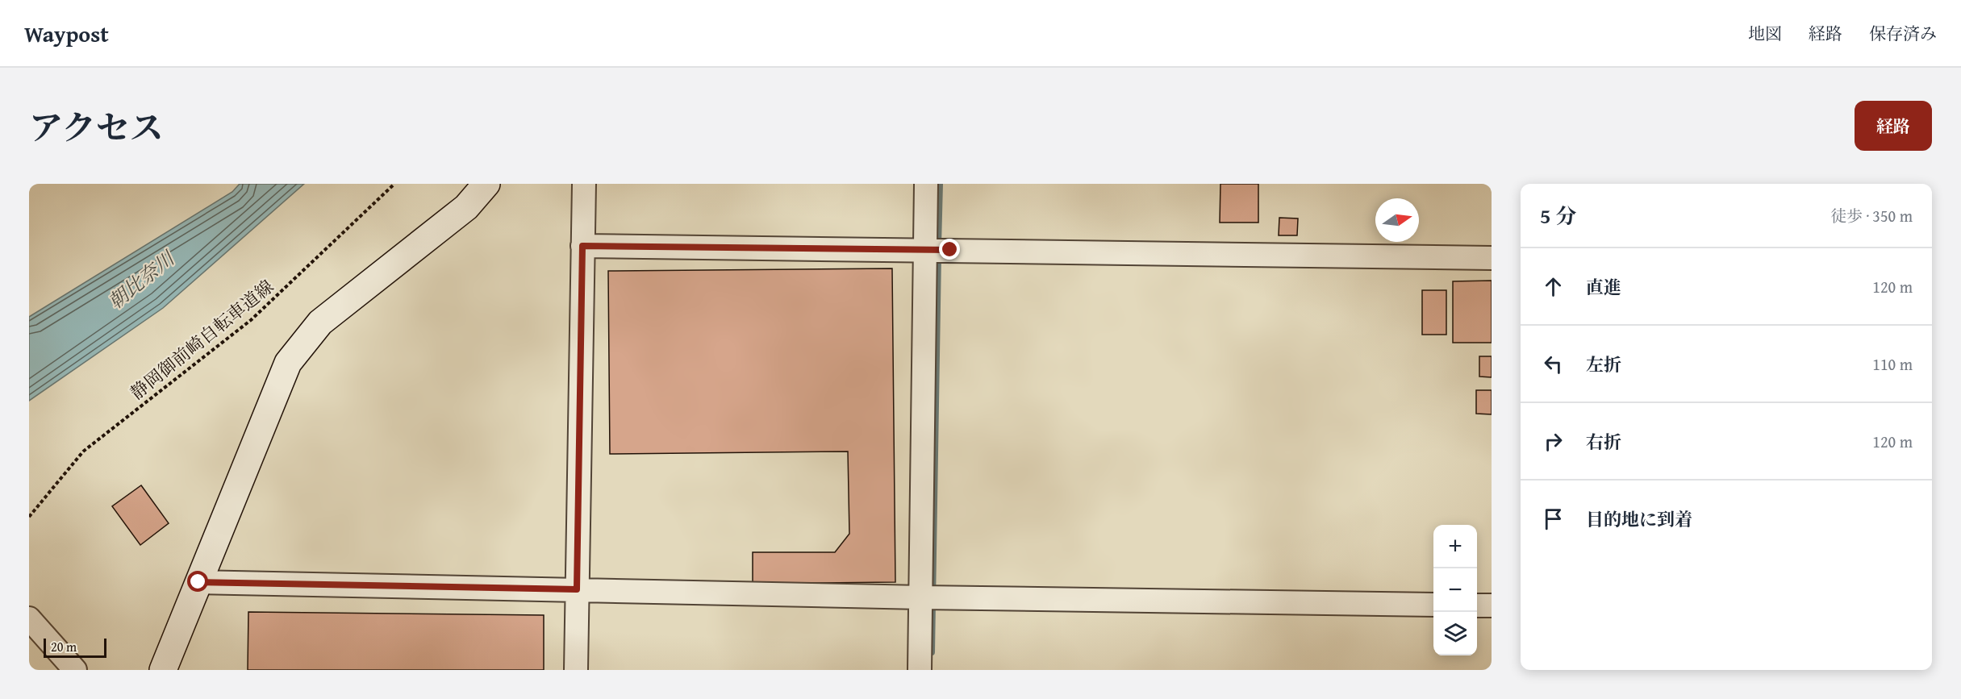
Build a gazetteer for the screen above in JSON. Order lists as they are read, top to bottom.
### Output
{
  "streets": {
    "path": ["静岡御前崎自転車道線"]
  },
  "water": ["朝比奈川"],
  "scale_bar": "20 m",
  "north": "right",
  "page": {
    "header": "Waypost",
    "nav": ["地図", "経路", "保存済み"],
    "title": "アクセス",
    "buttons": "経路",
    "heading": ["5 分", "徒歩 · 350 m"],
    "list": [
      ["直進", "120 m"],
      ["左折", "110 m"],
      ["右折", "120 m"],
      "目的地に到着"
    ],
    "map_buttons": ["+", "−"],
    "scale": "20 m"
  }
}
